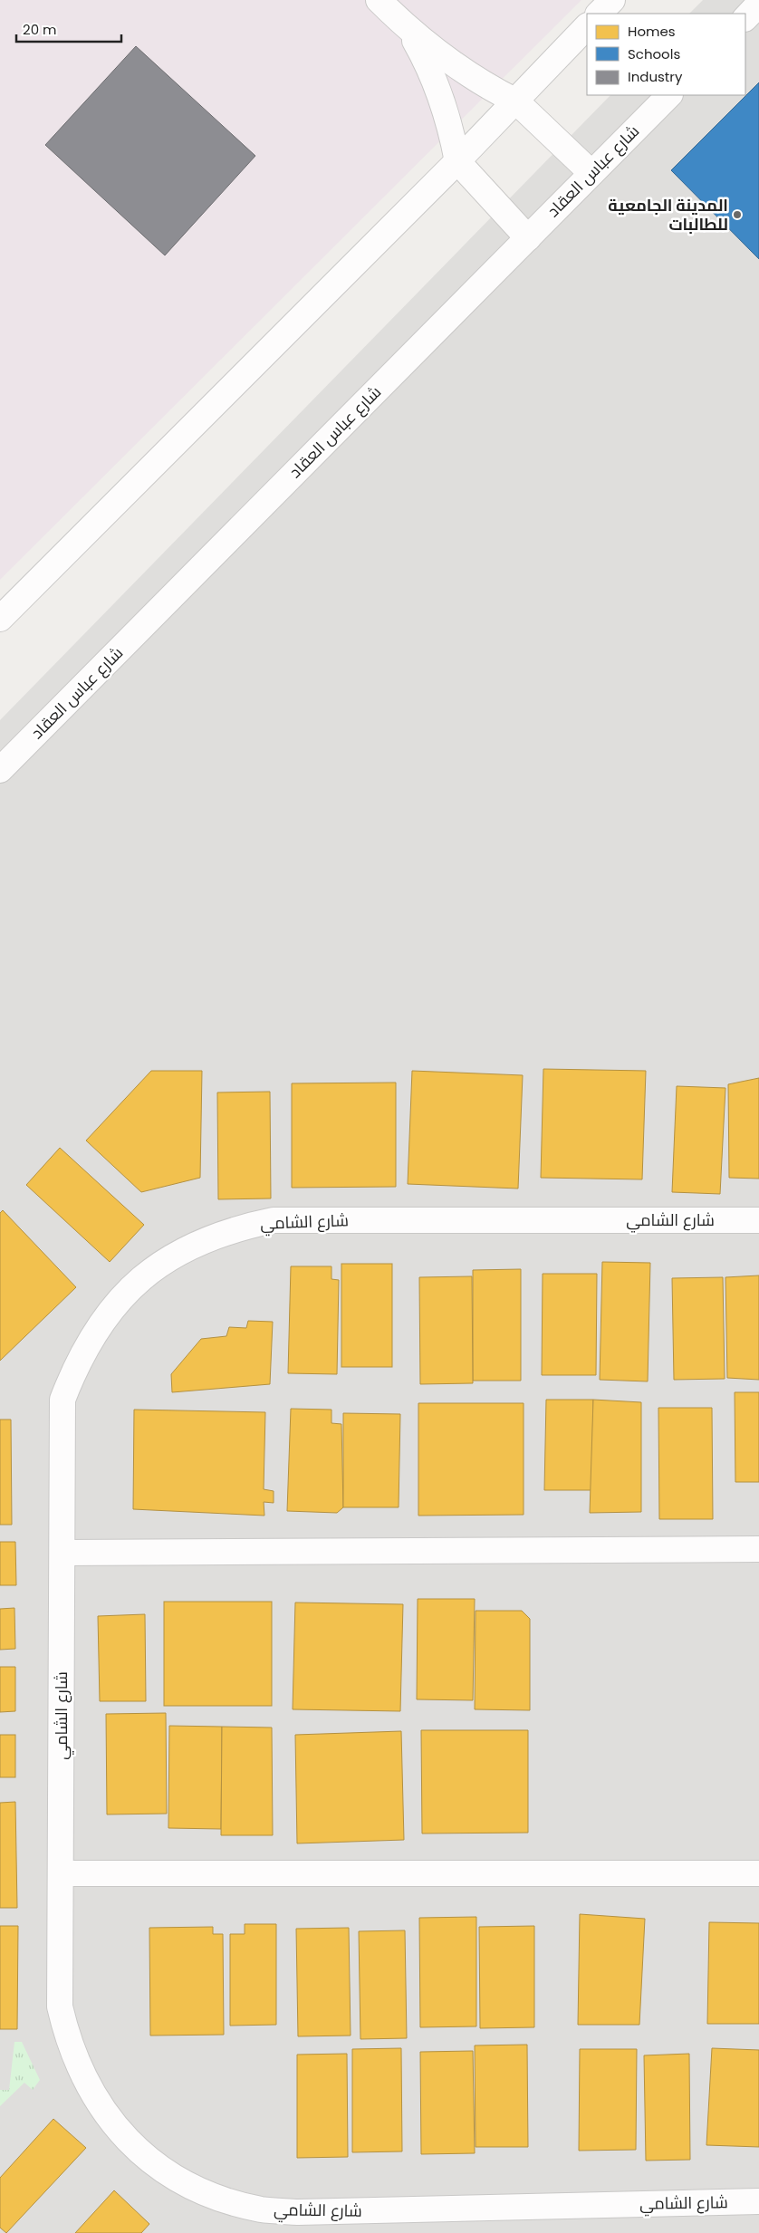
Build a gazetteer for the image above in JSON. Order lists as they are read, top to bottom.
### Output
{
  "streets": {
    "street": ["شارع عباس العقاد", "شارع الشامي"]
  },
  "places": ["المدينة الجامعية للطالبات"],
  "legend": ["Homes", "Schools", "Industry"],
  "scale_bar": "20 m"
}
